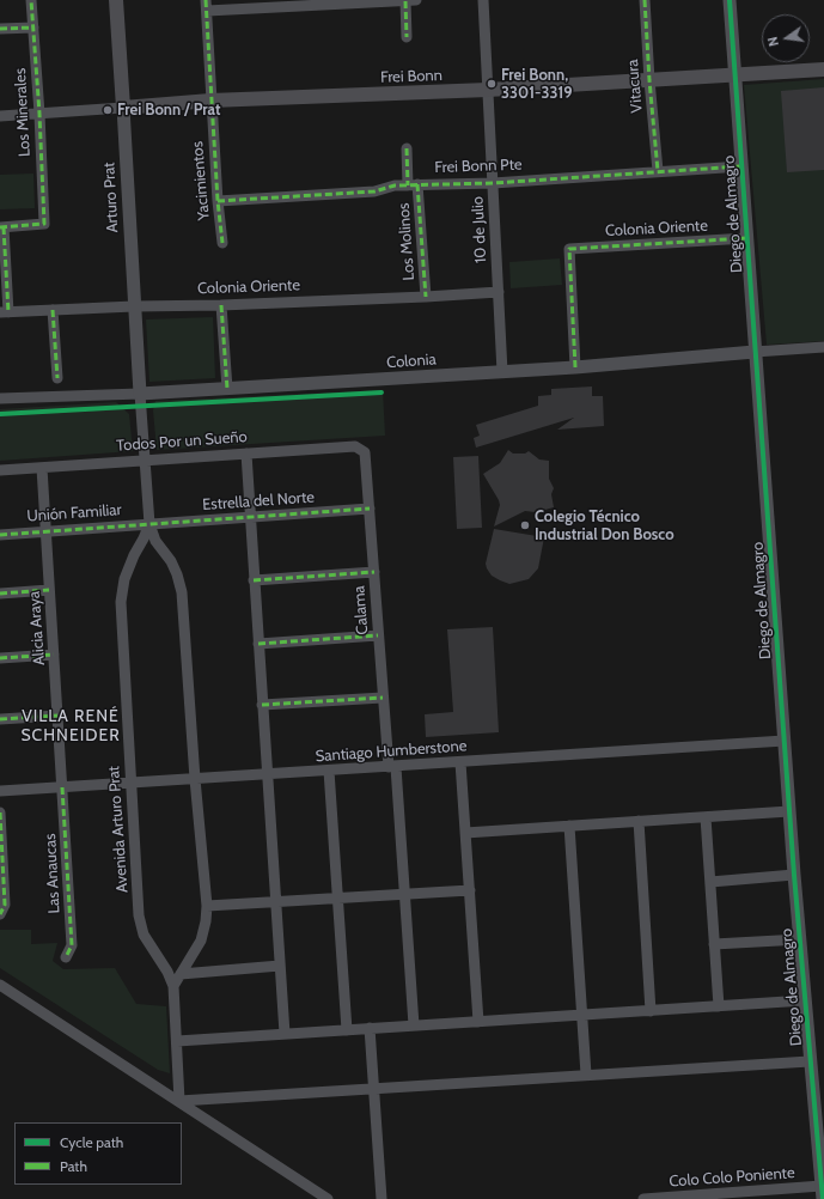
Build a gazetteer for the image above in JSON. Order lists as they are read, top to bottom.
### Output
{
  "streets": {
    "main road": ["Frei Bonn", "Arturo Prat"],
    "street": [
      "Vitacura",
      "Los Minerales",
      "Frei Bonn Pte",
      "Yacimientos",
      "Diego de Almagro",
      "Colonia Oriente",
      "10 de Julio",
      "Los Molinos",
      "Colonia",
      "Todos Por un Sueño",
      "Estrella del Norte",
      "Unión Familiar",
      "Calama",
      "Alicia Araya",
      "Santiago Humberstone",
      "Avenida Arturo Prat",
      "Las Anaucas",
      "Colo Colo Poniente"
    ]
  },
  "crossings": [
    ["Frei Bonn", "Vitacura"],
    ["Frei Bonn", "Los Minerales"],
    ["Frei Bonn", "Yacimientos"],
    ["Frei Bonn", "Arturo Prat"],
    ["Frei Bonn", "Diego de Almagro"],
    ["Frei Bonn", "10 de Julio"],
    ["Vitacura", "Frei Bonn Pte"],
    ["Frei Bonn Pte", "Yacimientos"],
    ["Frei Bonn Pte", "Diego de Almagro"],
    ["Frei Bonn Pte", "10 de Julio"],
    ["Frei Bonn Pte", "Los Molinos"],
    ["Arturo Prat", "Colonia Oriente"],
    ["Arturo Prat", "Colonia"],
    ["Arturo Prat", "Avenida Arturo Prat"],
    ["Diego de Almagro", "Colonia Oriente"],
    ["Diego de Almagro", "Colonia"],
    ["Diego de Almagro", "Santiago Humberstone"],
    ["Diego de Almagro", "Colo Colo Poniente"],
    ["Colonia Oriente", "10 de Julio"],
    ["Colonia Oriente", "Los Molinos"],
    ["Colonia Oriente", "Colonia"],
    ["10 de Julio", "Colonia"],
    ["Colonia", "Avenida Arturo Prat"],
    ["Todos Por un Sueño", "Calama"],
    ["Todos Por un Sueño", "Alicia Araya"],
    ["Todos Por un Sueño", "Avenida Arturo Prat"],
    ["Estrella del Norte", "Unión Familiar"],
    ["Estrella del Norte", "Calama"],
    ["Estrella del Norte", "Avenida Arturo Prat"],
    ["Unión Familiar", "Alicia Araya"],
    ["Unión Familiar", "Avenida Arturo Prat"],
    ["Calama", "Santiago Humberstone"],
    ["Alicia Araya", "Santiago Humberstone"],
    ["Alicia Araya", "Las Anaucas"],
    ["Santiago Humberstone", "Avenida Arturo Prat"],
    ["Santiago Humberstone", "Las Anaucas"]
  ],
  "districts": ["VILLA RENÉ SCHNEIDER"],
  "places": ["Frei Bonn, 3301-3319", "Frei Bonn / Prat", "Colegio Técnico Industrial Don Bosco"],
  "legend": ["Cycle path", "Path"],
  "north": "left"
}
